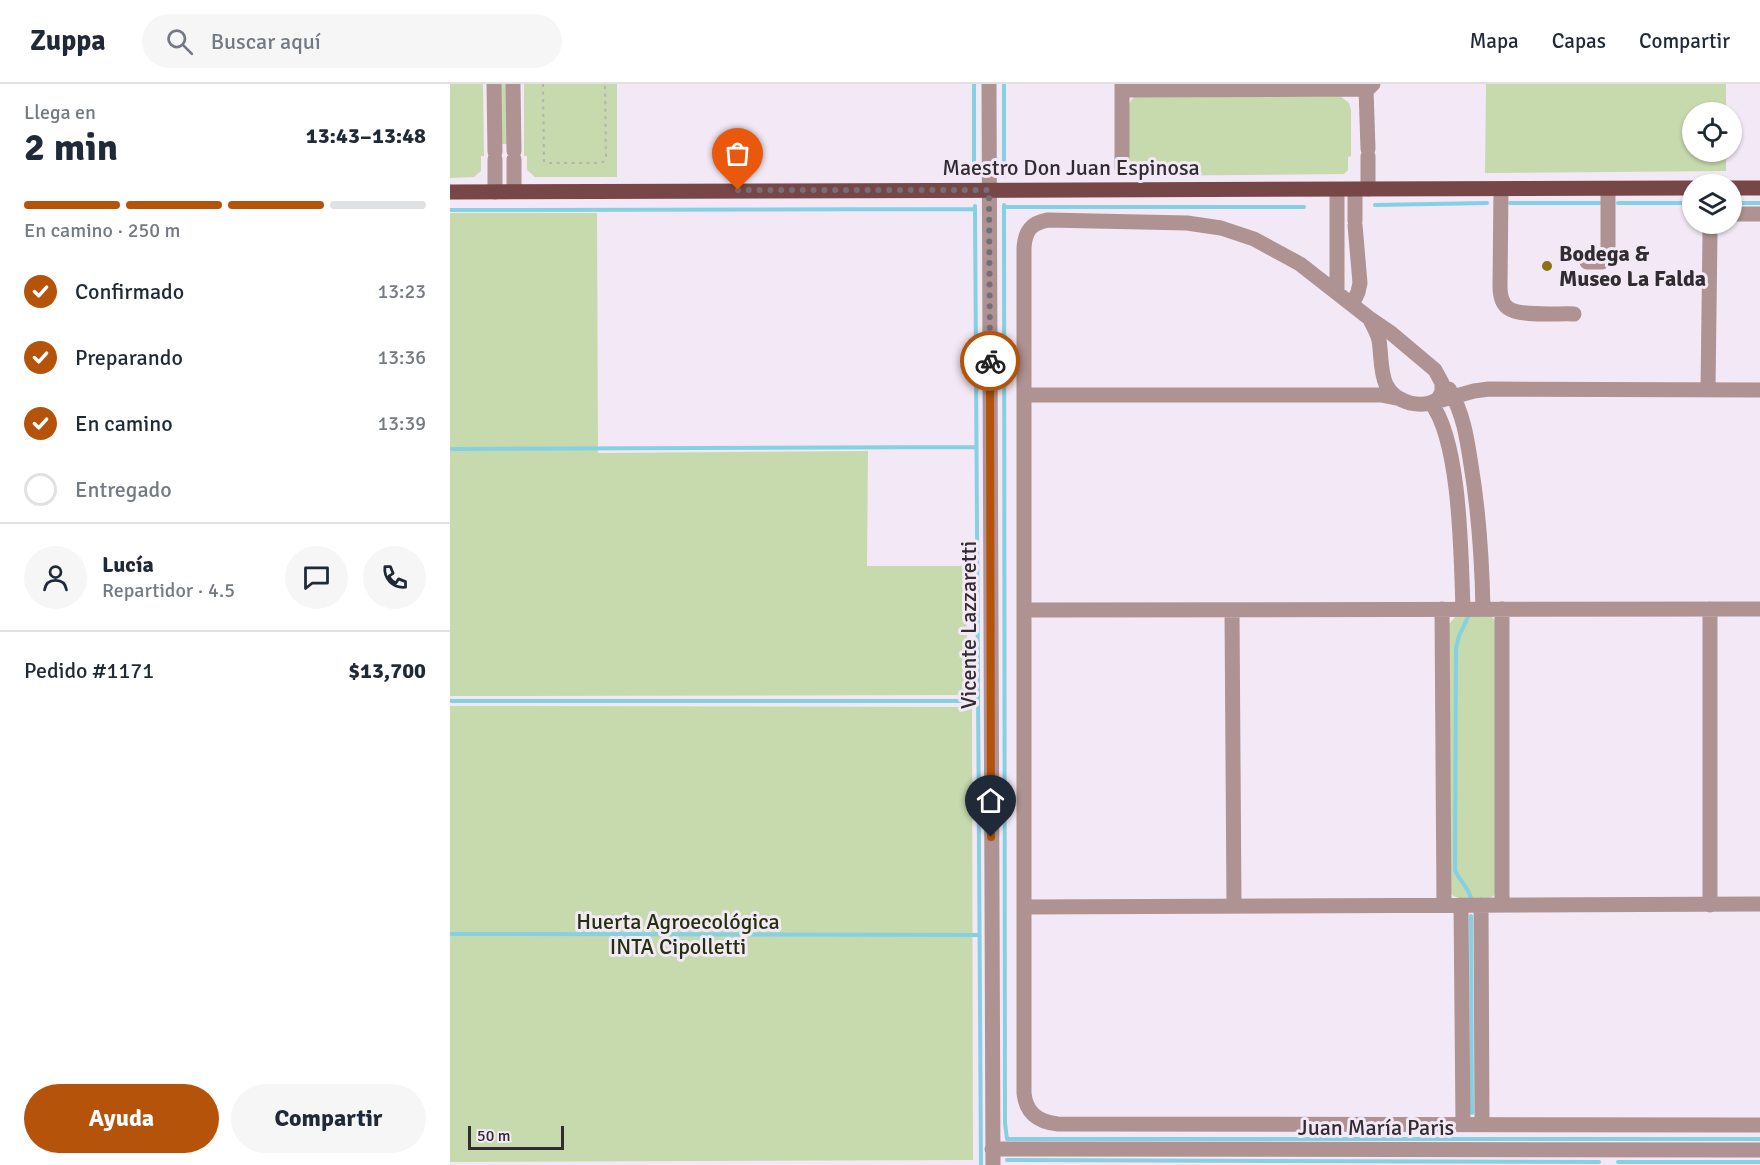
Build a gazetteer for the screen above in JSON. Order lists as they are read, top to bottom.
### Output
{
  "streets": {
    "main road": ["Maestro Don Juan Espinosa"],
    "street": ["Vicente Lazzaretti", "Juan María Paris"]
  },
  "crossings": [
    ["Maestro Don Juan Espinosa", "Vicente Lazzaretti"],
    ["Vicente Lazzaretti", "Juan María Paris"]
  ],
  "parks": ["Huerta Agroecológica INTA Cipolletti"],
  "places": ["Bodega & Museo La Falda"],
  "scale_bar": "50 m",
  "page": {
    "header": "Zuppa",
    "search": "Buscar aquí",
    "nav": ["Mapa", "Capas", "Compartir"],
    "heading": ["2 min", "Llega en", "13:43–13:48"],
    "panel": [
      "Lucía",
      "Repartidor · 4.5",
      "Pedido #1171",
      "$13,700"
    ],
    "bar": "En camino · 250 m",
    "list": [
      ["Confirmado", "13:23"],
      ["Preparando", "13:36"],
      ["En camino", "13:39"],
      "Entregado"
    ],
    "buttons": ["Ayuda", "Compartir"],
    "scale": "50 m"
  }
}
